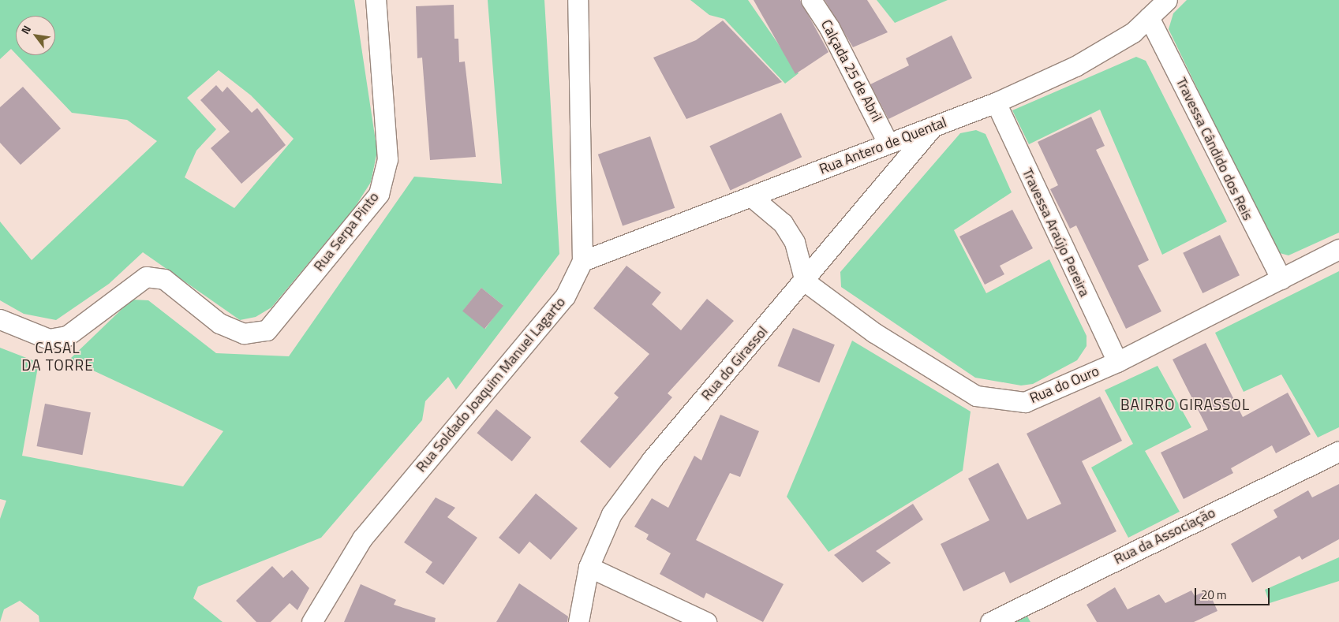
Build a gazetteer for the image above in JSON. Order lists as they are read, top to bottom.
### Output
{
  "streets": {
    "street": [
      "Calçada 25 de Abril",
      "Rua Antero de Quental",
      "Travessa Cândido dos Reis",
      "Rua Serpa Pinto",
      "Travessa Araújo Pereira",
      "Rua do Girassol",
      "Rua Soldado Joaquim Manuel Lagarto",
      "Rua do Ouro",
      "Rua da Associação"
    ]
  },
  "crossings": [
    ["Calçada 25 de Abril", "Rua Antero de Quental"],
    ["Rua Antero de Quental", "Travessa Cândido dos Reis"],
    ["Rua Antero de Quental", "Travessa Araújo Pereira"],
    ["Rua Antero de Quental", "Rua do Girassol"],
    ["Rua Antero de Quental", "Rua Soldado Joaquim Manuel Lagarto"],
    ["Travessa Cândido dos Reis", "Rua do Ouro"],
    ["Travessa Araújo Pereira", "Rua do Ouro"],
    ["Rua do Girassol", "Rua do Ouro"]
  ],
  "districts": ["CASAL DA TORRE", "BAIRRO GIRASSOL"],
  "scale_bar": "20 m",
  "north": "top left"
}
